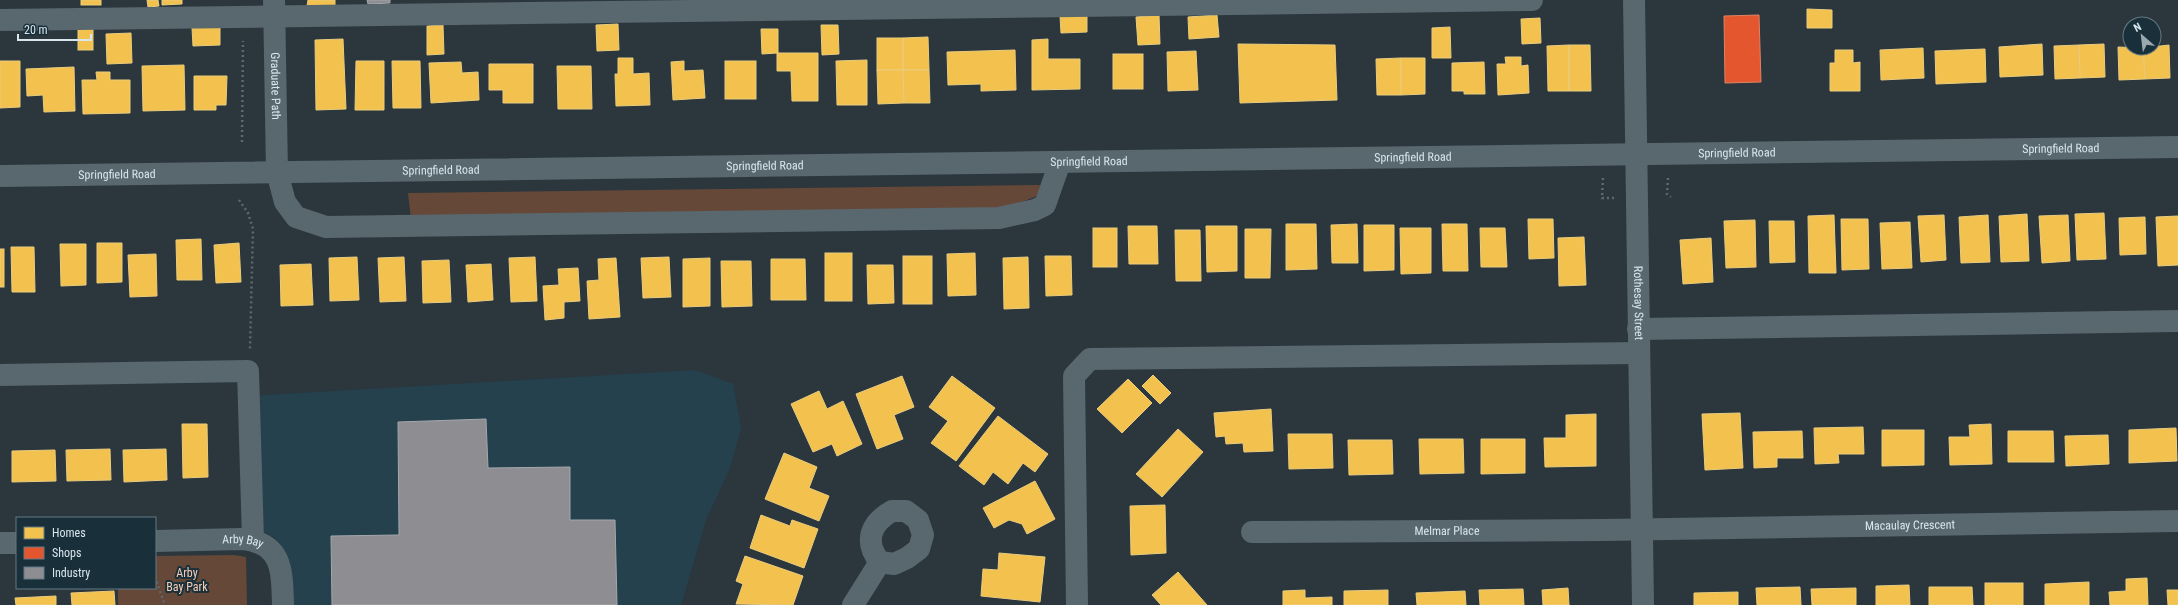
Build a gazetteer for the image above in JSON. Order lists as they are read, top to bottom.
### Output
{
  "streets": {
    "street": [
      "Graduate Path",
      "Springfield Road",
      "Rothesay Street",
      "Macaulay Crescent",
      "Melmar Place",
      "Arby Bay"
    ]
  },
  "crossings": [
    ["Graduate Path", "Springfield Road"],
    ["Springfield Road", "Rothesay Street"],
    ["Rothesay Street", "Macaulay Crescent"],
    ["Rothesay Street", "Melmar Place"],
    ["Macaulay Crescent", "Melmar Place"]
  ],
  "parks": ["Arby Bay Park"],
  "legend": ["Homes", "Shops", "Industry"],
  "scale_bar": "20 m",
  "north": "top left"
}
